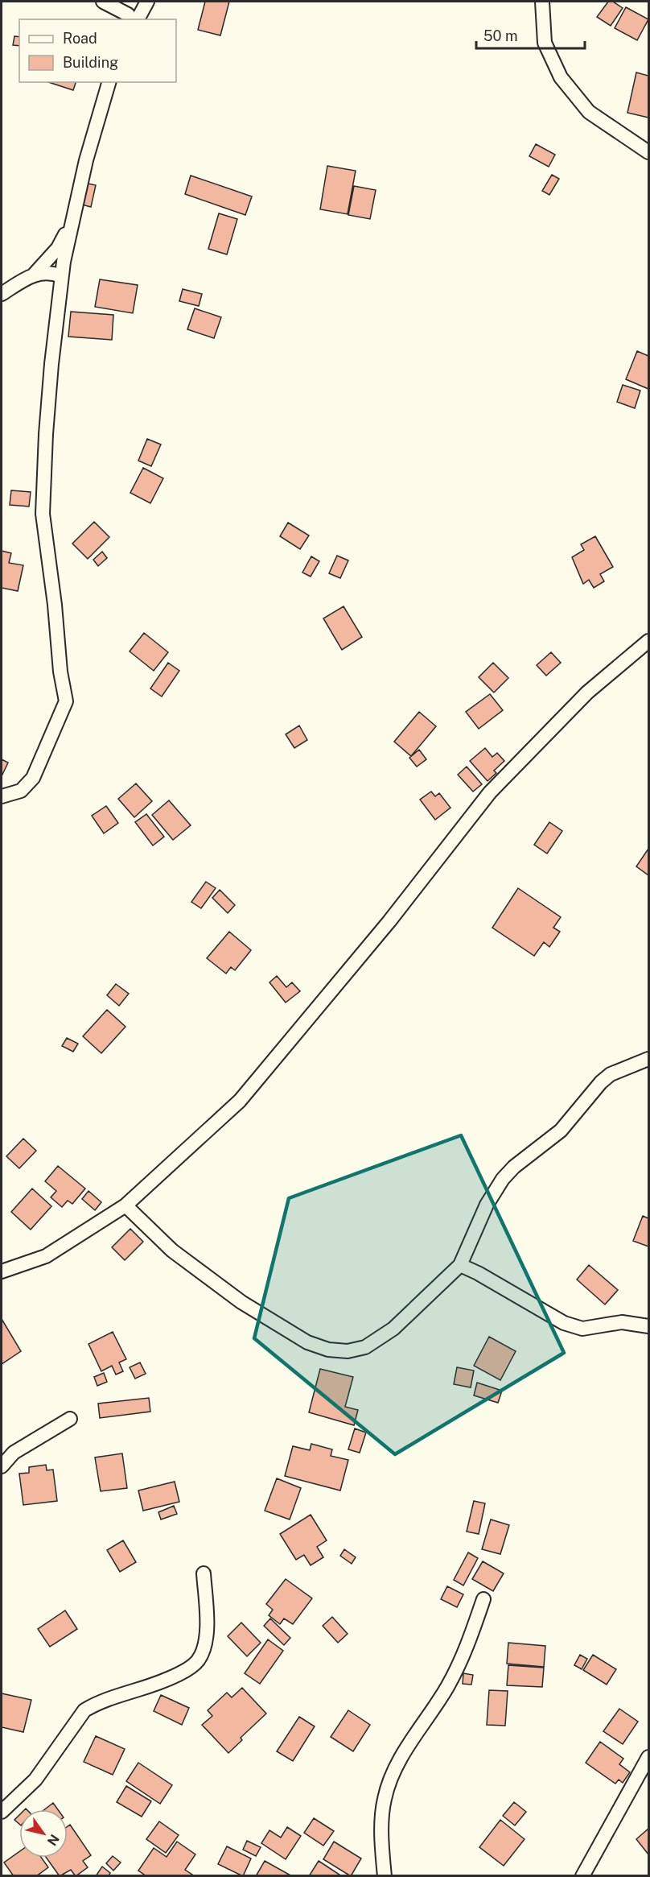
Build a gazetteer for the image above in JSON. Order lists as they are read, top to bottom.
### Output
{
  "legend": ["Road", "Building"],
  "scale_bar": "50 m",
  "north": "bottom right"
}
